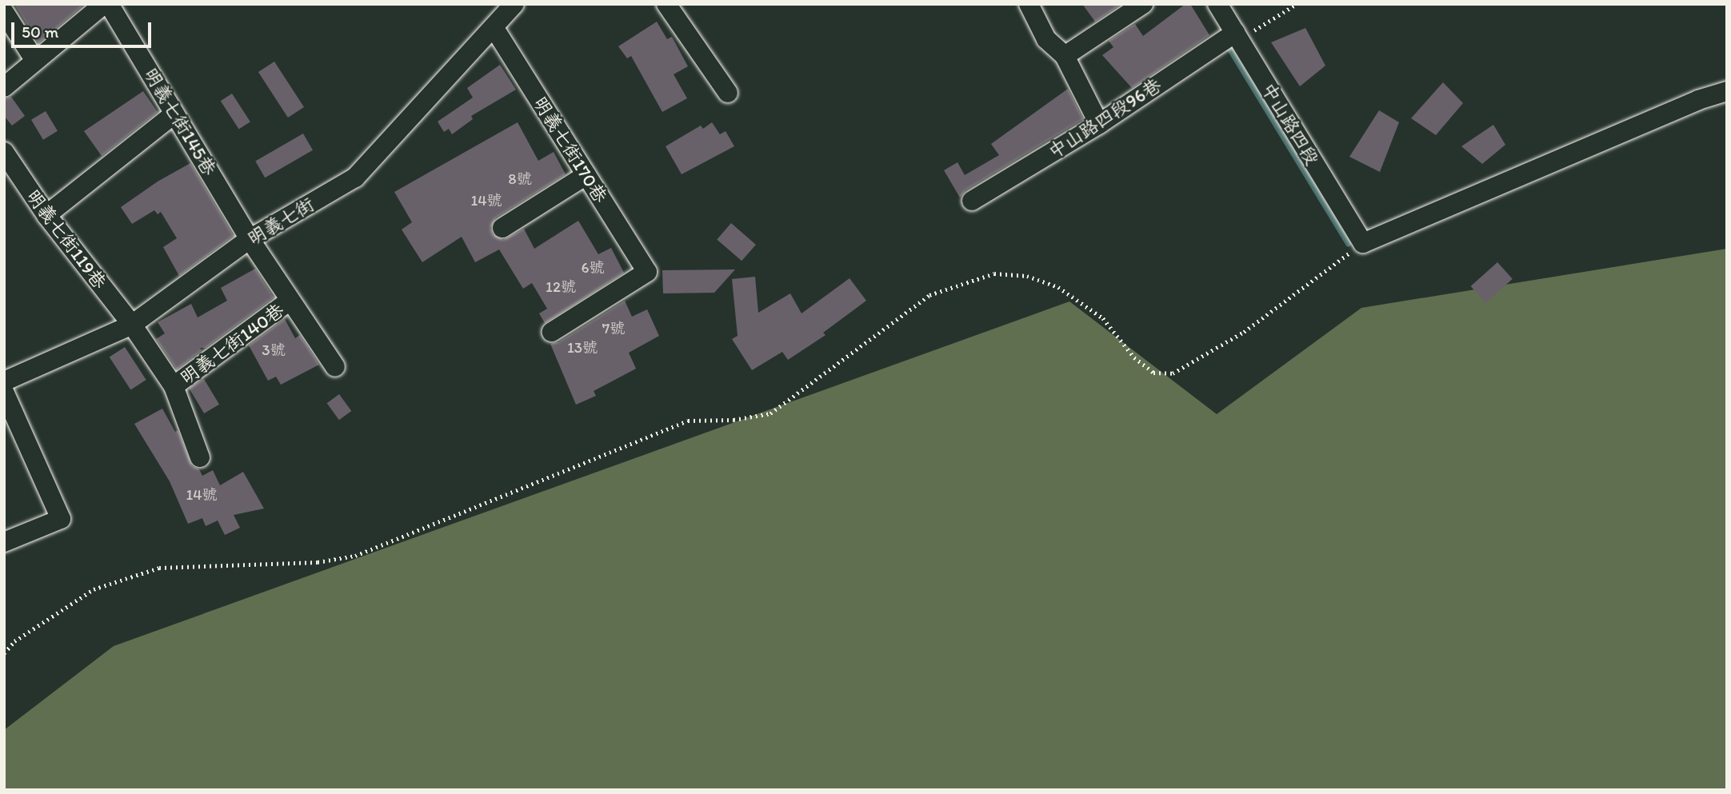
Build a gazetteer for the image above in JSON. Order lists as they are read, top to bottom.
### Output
{
  "streets": {
    "street": [
      "中山路四段96巷",
      "明義七街145巷",
      "中山路四段",
      "明義七街170巷",
      "明義七街",
      "明義七街119巷",
      "明義七街140巷"
    ]
  },
  "crossings": [
    ["中山路四段96巷", "中山路四段"],
    ["明義七街145巷", "明義七街"],
    ["明義七街145巷", "明義七街140巷"],
    ["明義七街170巷", "明義七街"],
    ["明義七街", "明義七街119巷"],
    ["明義七街119巷", "明義七街140巷"]
  ],
  "house_numbers": [
    "8號",
    "14號",
    "6號",
    "12號",
    "7號",
    "13號",
    "3號",
    "14號"
  ],
  "scale_bar": "50 m"
}
